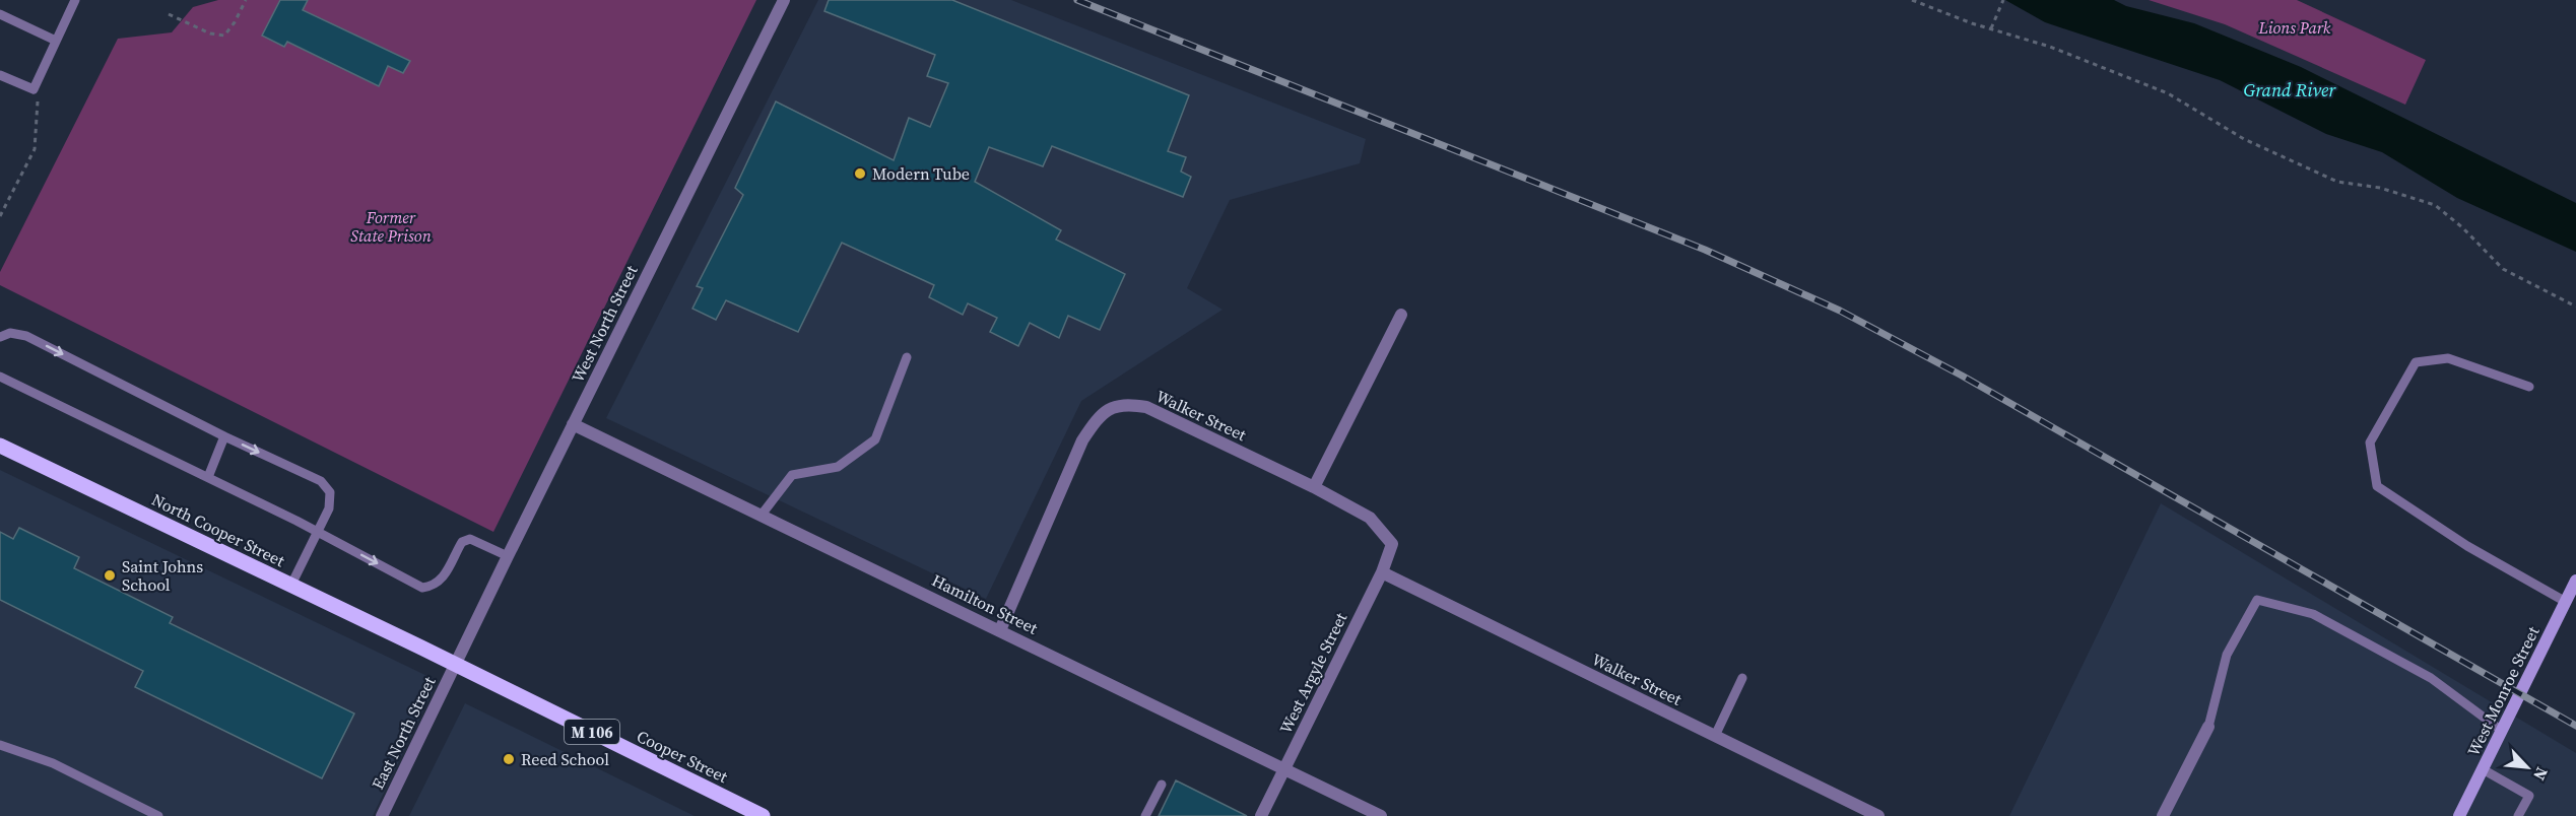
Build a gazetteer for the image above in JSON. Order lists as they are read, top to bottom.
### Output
{
  "streets": {
    "main road": ["North Cooper Street", "M 106", "Cooper Street"],
    "street": [
      "West North Street",
      "Walker Street",
      "Hamilton Street",
      "West Argyle Street",
      "West Monroe Street",
      "East North Street"
    ]
  },
  "crossings": [
    ["West North Street", "Hamilton Street"],
    ["West North Street", "East North Street"],
    ["West North Street", "Cooper Street"],
    ["Walker Street", "Hamilton Street"],
    ["Walker Street", "West Argyle Street"],
    ["North Cooper Street", "Cooper Street"],
    ["Hamilton Street", "West Argyle Street"],
    ["East North Street", "Cooper Street"]
  ],
  "water": ["Grand River"],
  "parks": ["Lions Park", "Former State Prison"],
  "places": ["Modern Tube", "Saint Johns School", "Reed School"],
  "north": "bottom right"
}
